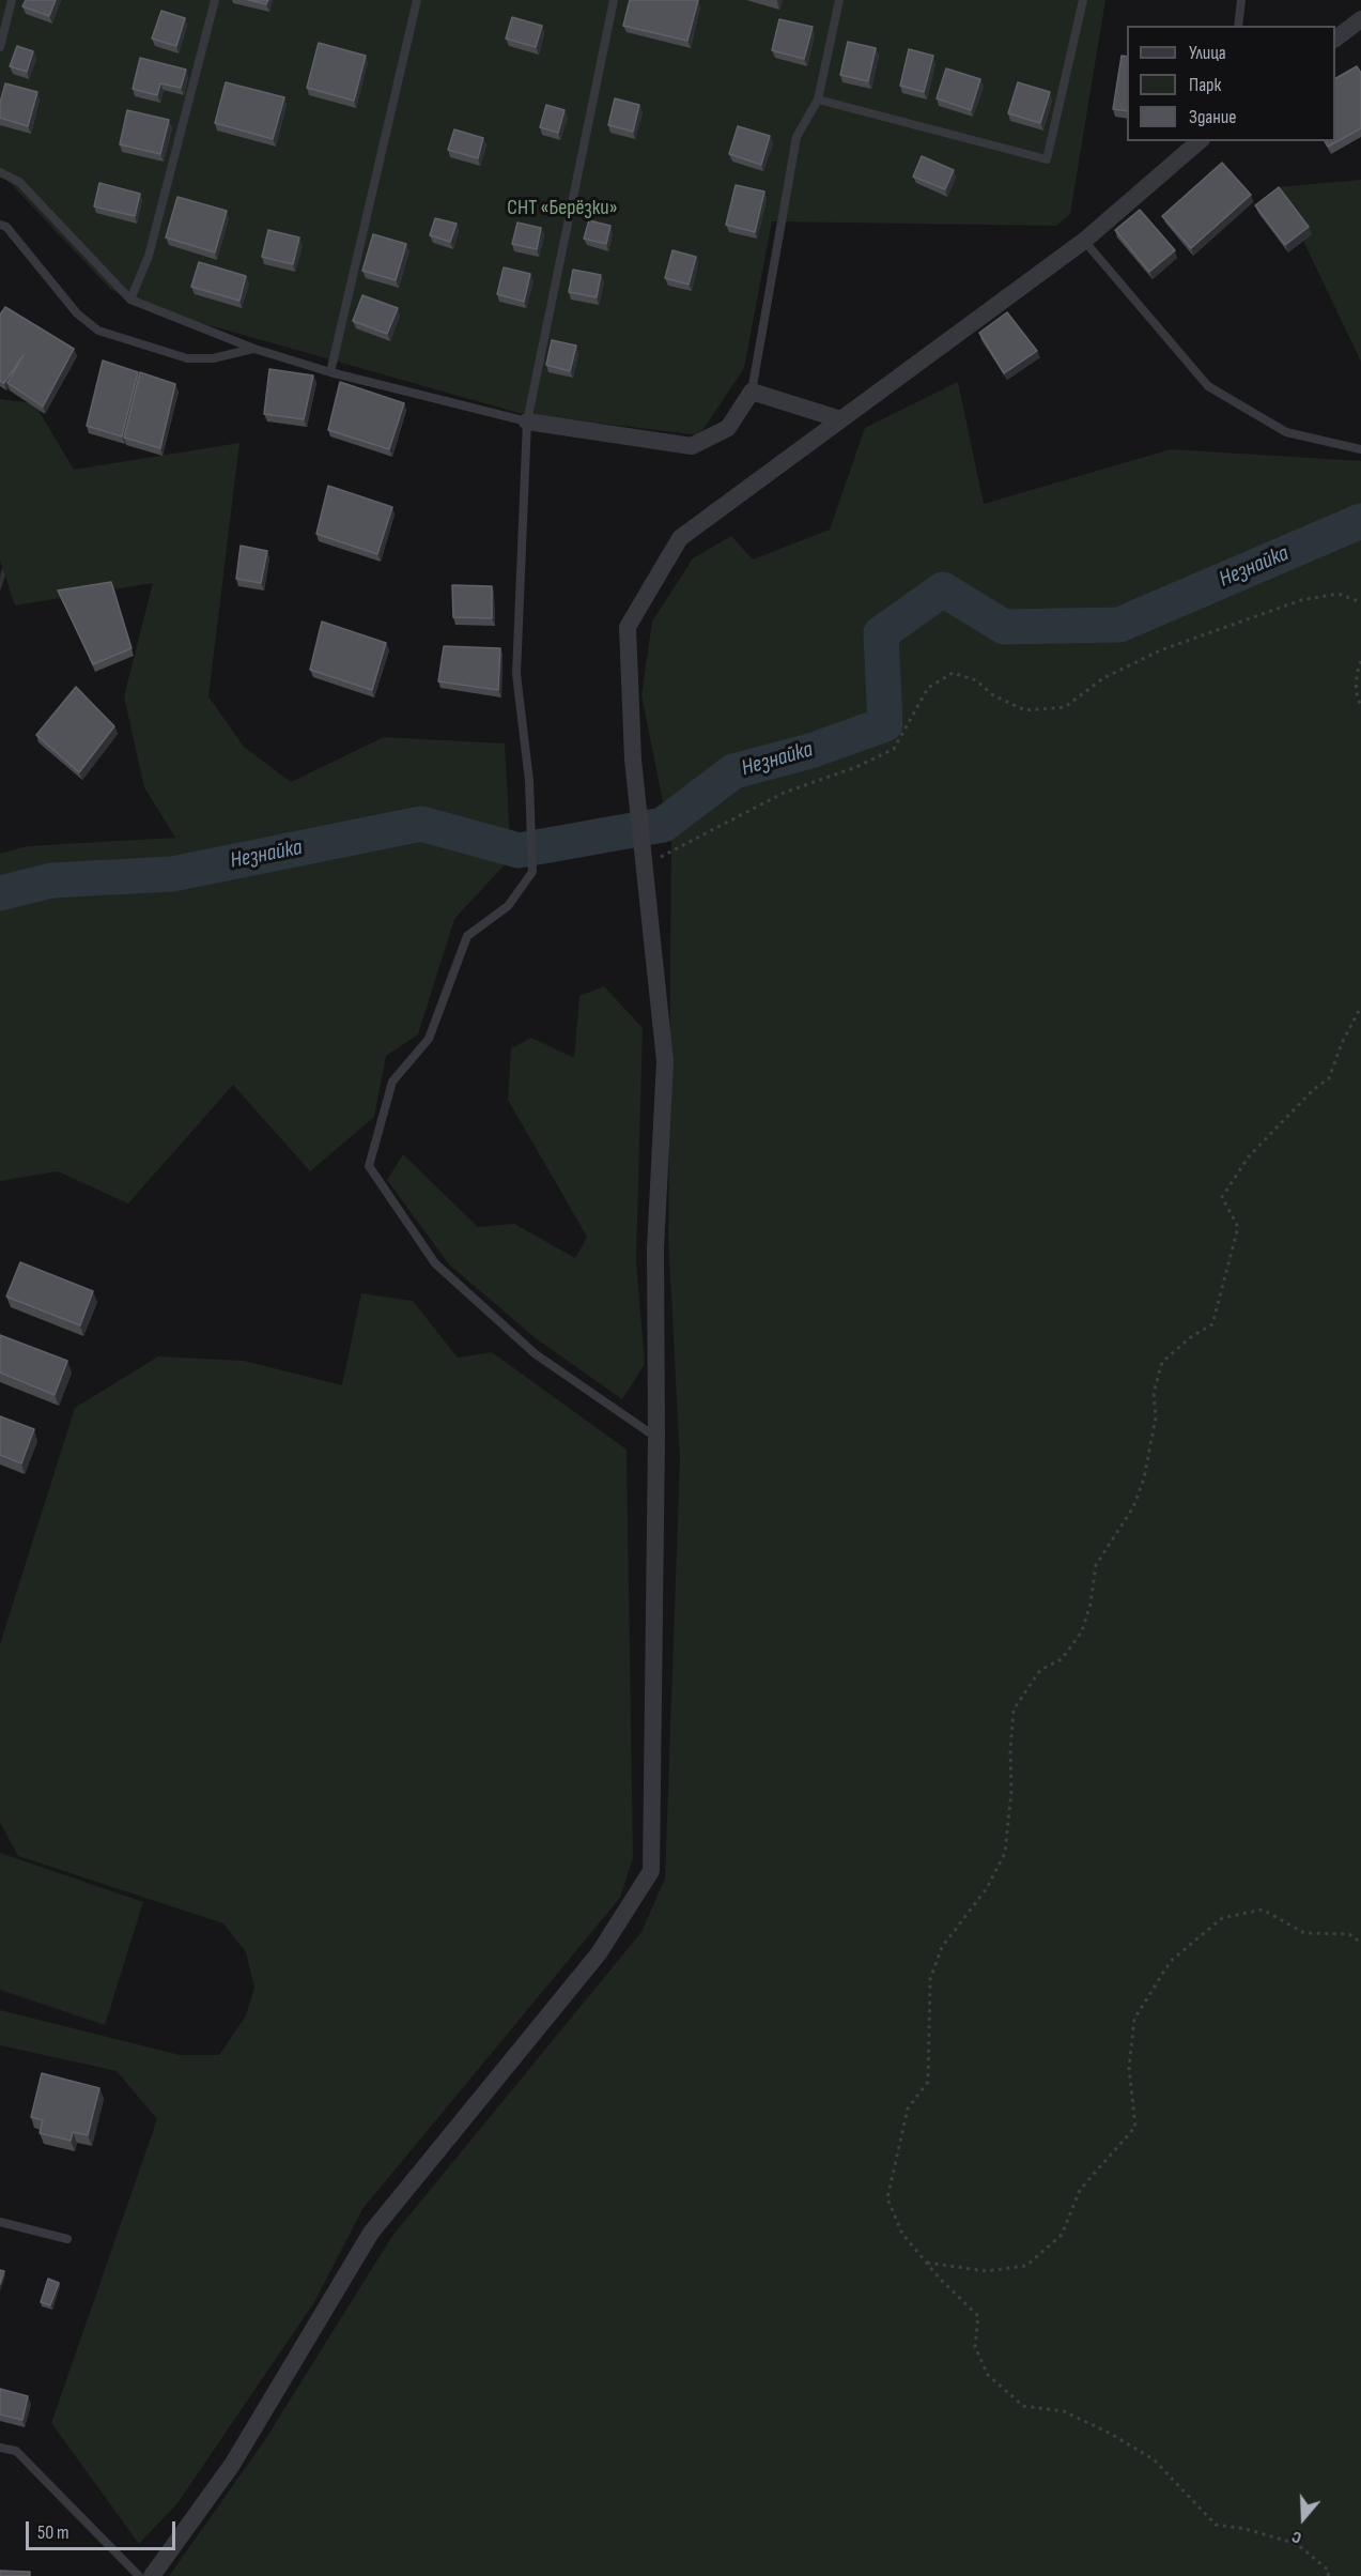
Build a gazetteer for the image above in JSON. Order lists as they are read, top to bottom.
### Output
{
  "water": ["Незнайка"],
  "parks": ["СНТ «Берёзки»"],
  "legend": ["Улица", "Парк", "Здание"],
  "scale_bar": "50 m",
  "north": "bottom"
}
